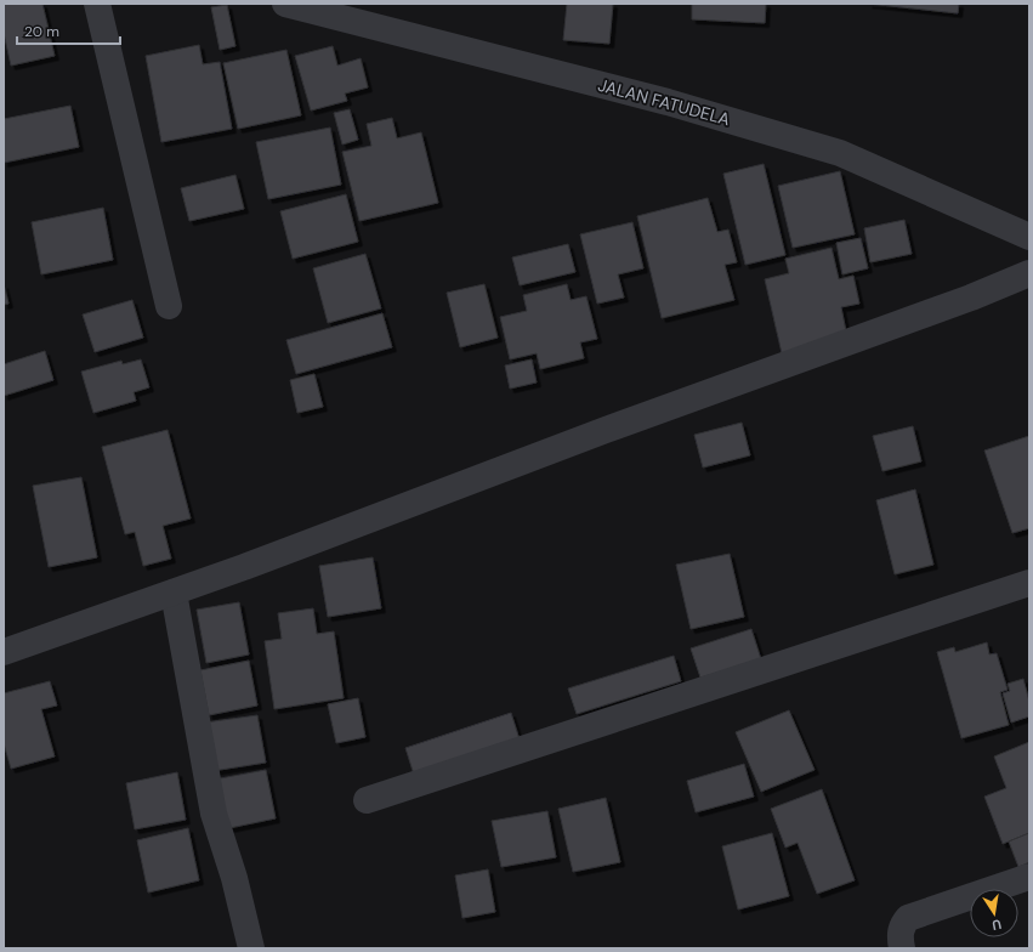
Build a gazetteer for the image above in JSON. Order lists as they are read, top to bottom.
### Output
{
  "streets": {
    "street": ["JALAN FATUDELA"]
  },
  "scale_bar": "20 m",
  "north": "bottom"
}
